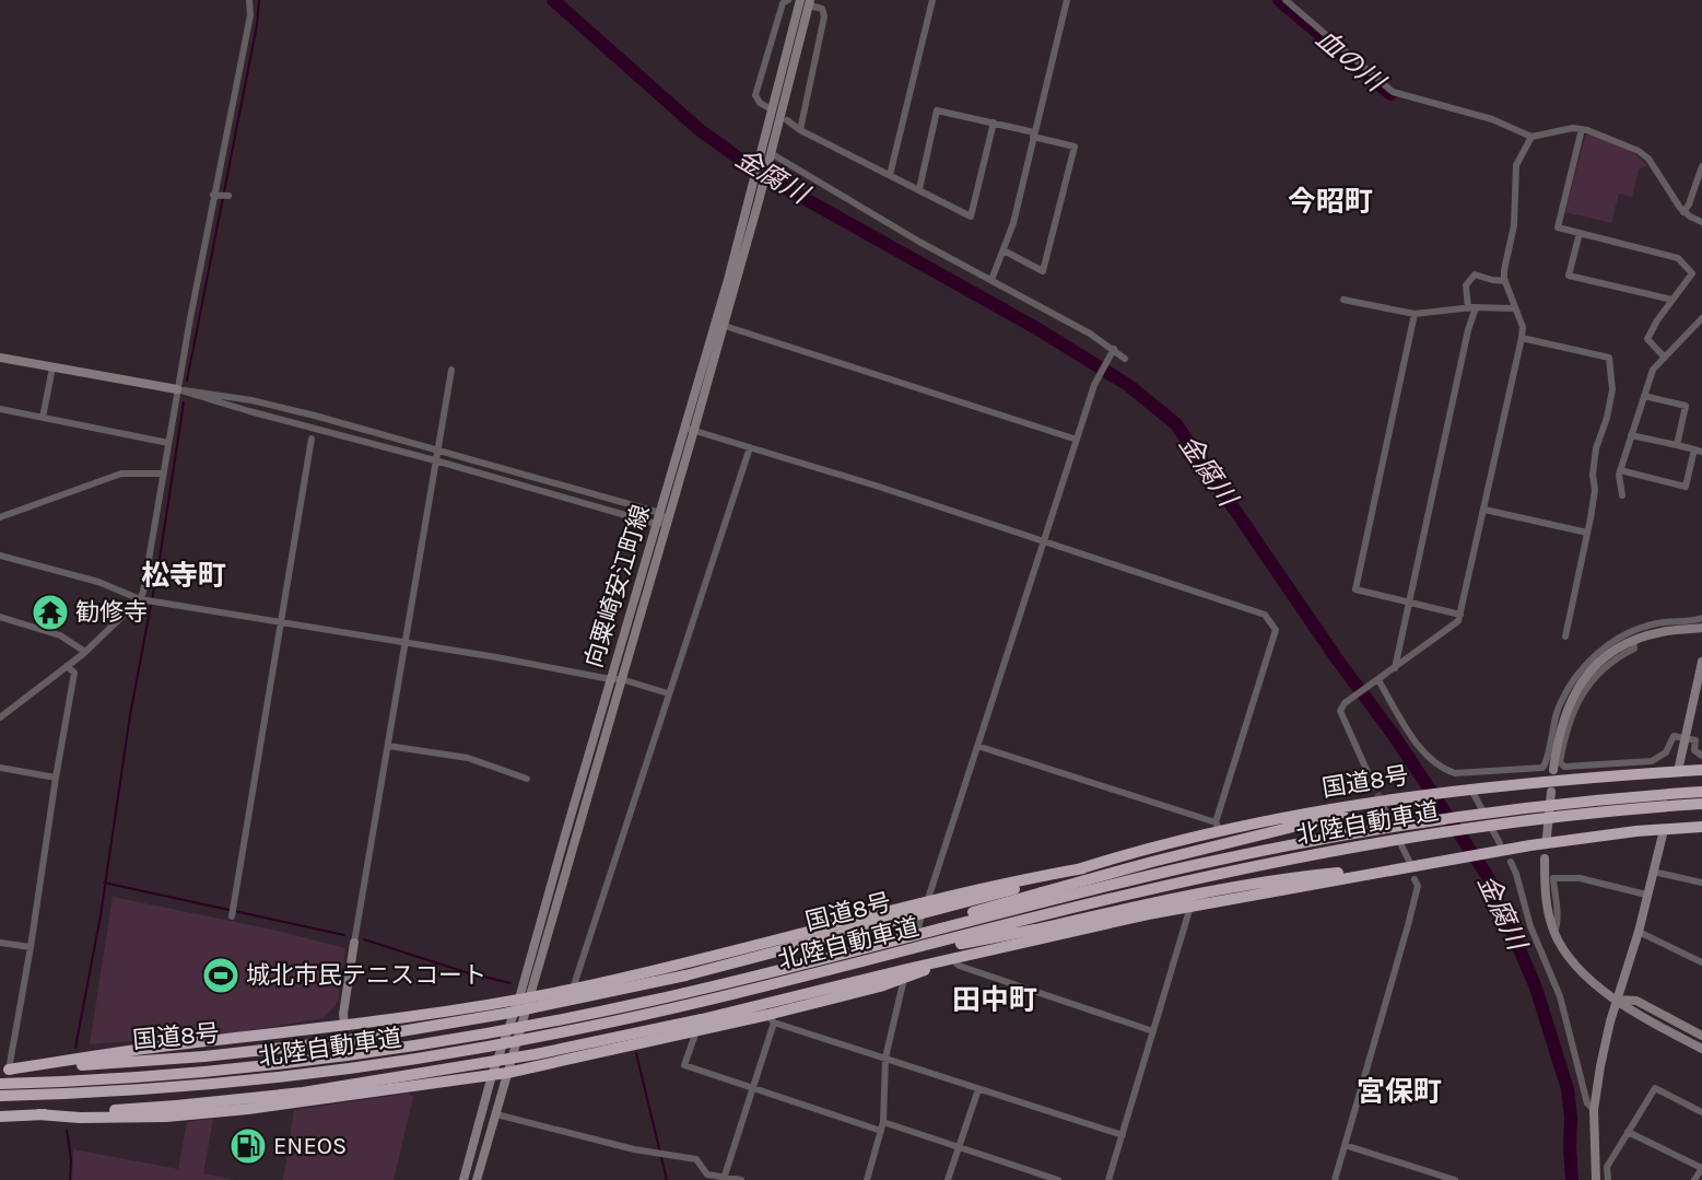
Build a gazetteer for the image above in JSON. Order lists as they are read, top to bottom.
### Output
{
  "streets": {
    "highway": ["国道8号", "北陸自動車道"],
    "main road": ["向粟崎安江町線"]
  },
  "districts": [
    "今昭町",
    "松寺町",
    "田中町",
    "宮保町"
  ],
  "water": ["血の川", "金腐川"],
  "places": {
    "temple": ["勧修寺"],
    "sports": ["城北市民テニスコート"],
    "fuel station": ["ENEOS"]
  }
}
